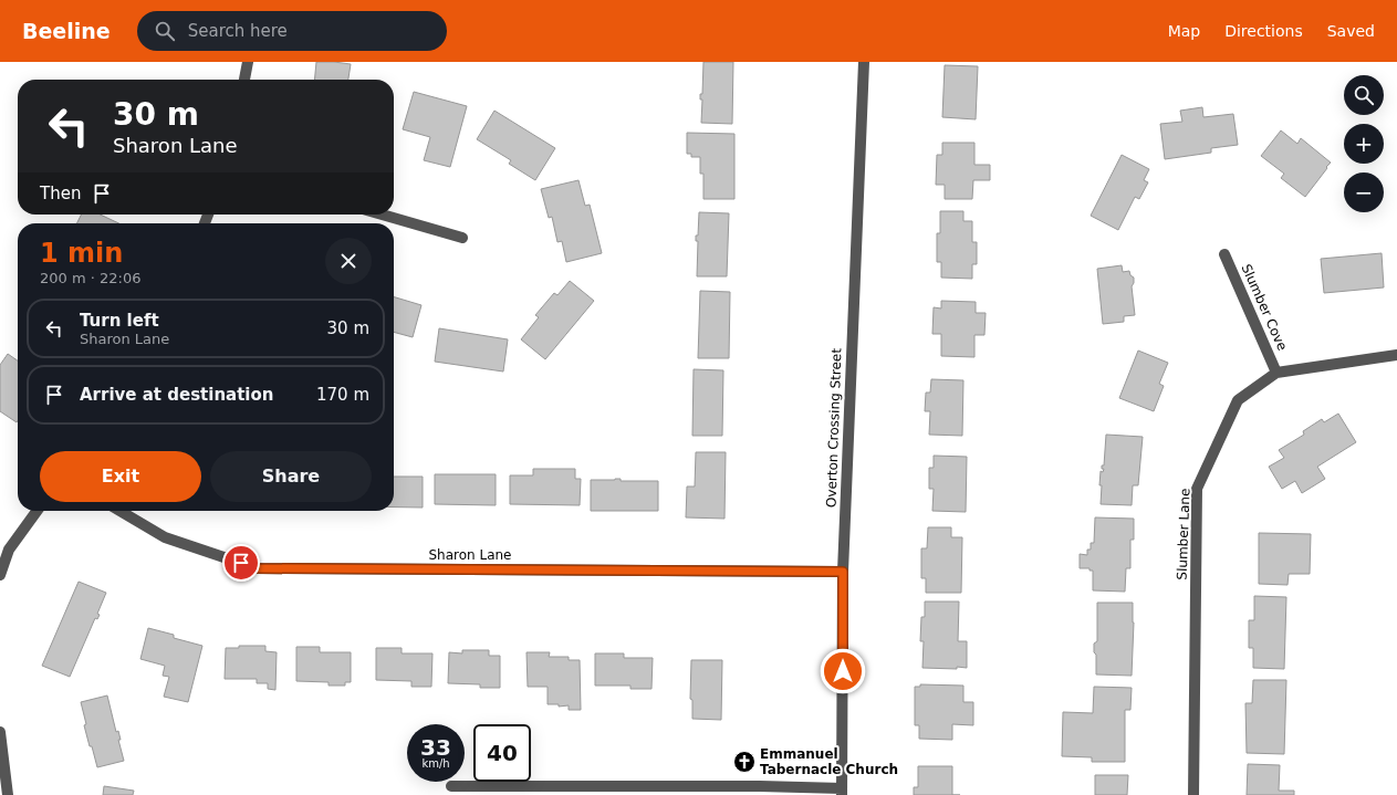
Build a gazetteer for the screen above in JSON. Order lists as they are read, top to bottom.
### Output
{
  "streets": {
    "street": [
      "Slumber Cove",
      "Overton Crossing Street",
      "Slumber Lane",
      "Sharon Lane"
    ]
  },
  "crossings": [
    ["Slumber Cove", "Slumber Lane"],
    ["Overton Crossing Street", "Sharon Lane"]
  ],
  "places": {
    "church": ["Emmanuel Tabernacle Church"]
  },
  "page": {
    "header": "Beeline",
    "search": "Search here",
    "nav": ["Map", "Directions", "Saved"],
    "map_buttons": ["+", "−"],
    "turn": ["30 m", "Sharon Lane"],
    "then": "Then",
    "heading": ["1 min", "200 m · 22:06"],
    "list": [
      {
        "name": "Turn left",
        "note": "Sharon Lane",
        "value": "30 m"
      },
      {
        "name": "Arrive at destination",
        "value": "170 m"
      }
    ],
    "buttons": ["Exit", "Share"],
    "speed": "33 km/h",
    "limit": "40"
  }
}
